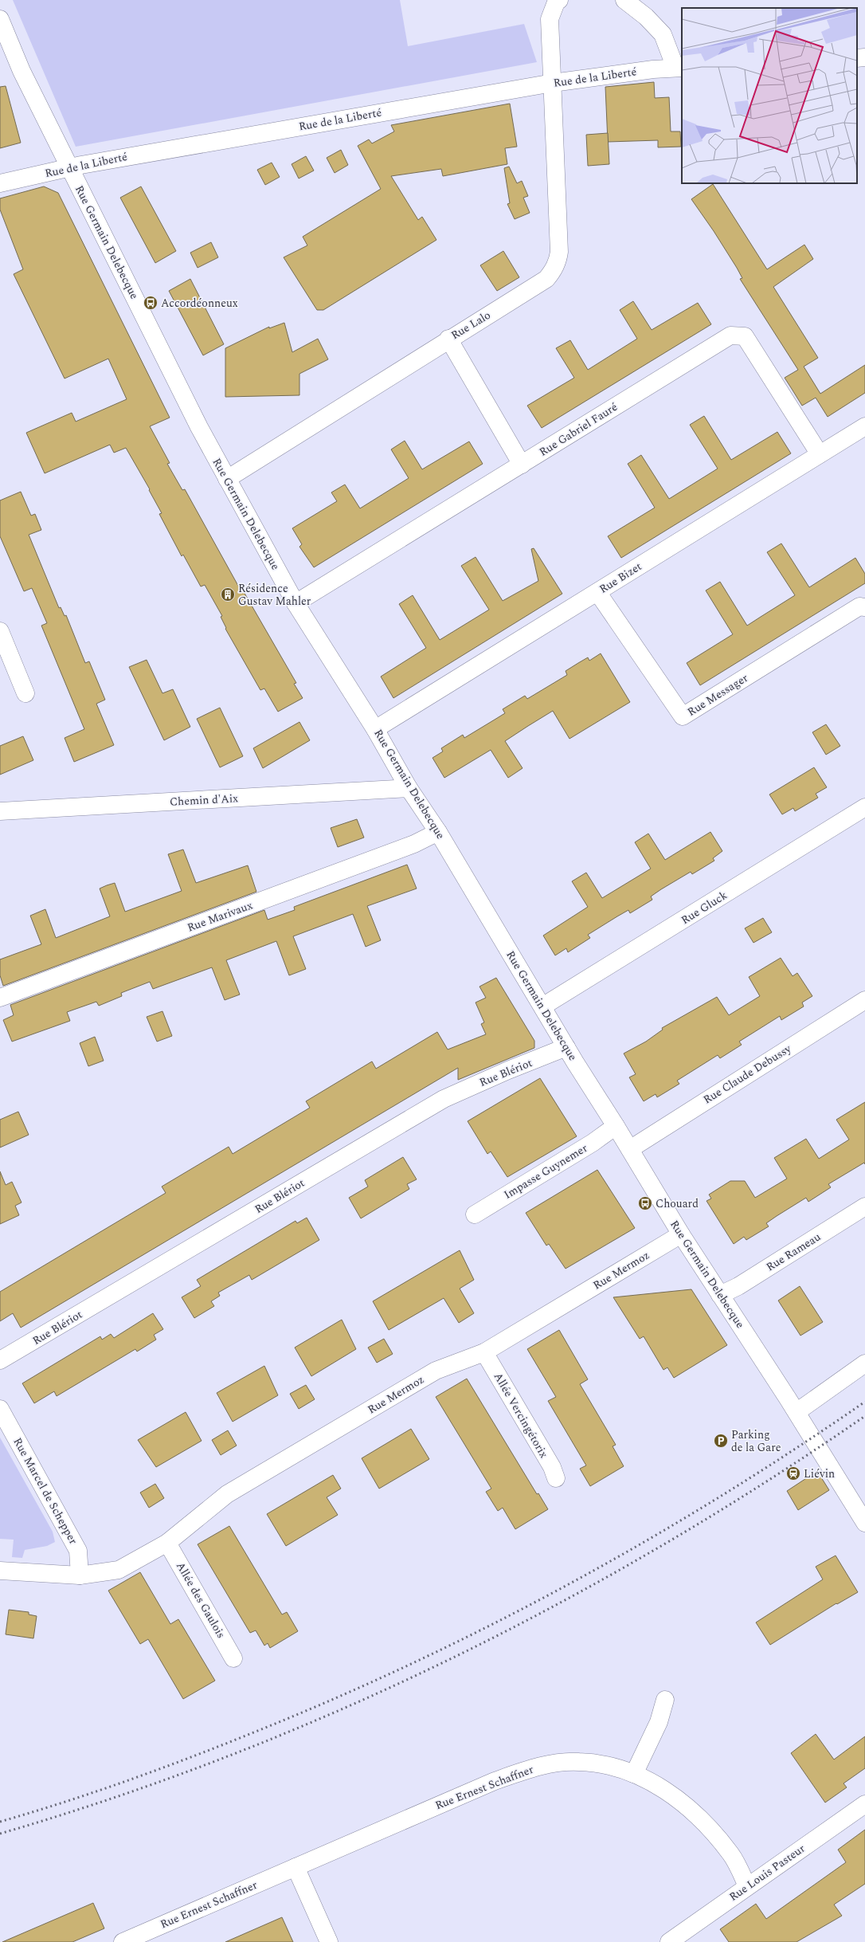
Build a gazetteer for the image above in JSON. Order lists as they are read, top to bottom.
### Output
{
  "streets": {
    "street": [
      "Rue de la Liberté",
      "Rue Germain Delebecque",
      "Rue Lalo",
      "Rue Gabriel Fauré",
      "Rue Bizet",
      "Rue Messager",
      "Chemin d'Aix",
      "Rue Gluck",
      "Rue Marivaux",
      "Rue Blériot",
      "Rue Claude Debussy",
      "Impasse Guynemer",
      "Rue Rameau",
      "Rue Mermoz",
      "Allée Vercingétorix",
      "Rue Marcel de Schepper",
      "Allée des Gaulois",
      "Rue Ernest Schaffner",
      "Rue Louis Pasteur"
    ]
  },
  "crossings": [
    ["Rue de la Liberté", "Rue Germain Delebecque"],
    ["Rue de la Liberté", "Rue Lalo"],
    ["Rue Germain Delebecque", "Rue Lalo"],
    ["Rue Germain Delebecque", "Rue Gabriel Fauré"],
    ["Rue Germain Delebecque", "Rue Bizet"],
    ["Rue Germain Delebecque", "Chemin d'Aix"],
    ["Rue Germain Delebecque", "Rue Gluck"],
    ["Rue Germain Delebecque", "Rue Marivaux"],
    ["Rue Germain Delebecque", "Rue Blériot"],
    ["Rue Germain Delebecque", "Rue Claude Debussy"],
    ["Rue Germain Delebecque", "Impasse Guynemer"],
    ["Rue Germain Delebecque", "Rue Rameau"],
    ["Rue Germain Delebecque", "Rue Mermoz"],
    ["Rue Gabriel Fauré", "Rue Bizet"],
    ["Rue Bizet", "Rue Messager"],
    ["Rue Mermoz", "Allée Vercingétorix"],
    ["Rue Mermoz", "Rue Marcel de Schepper"],
    ["Rue Mermoz", "Allée des Gaulois"],
    ["Rue Ernest Schaffner", "Rue Louis Pasteur"]
  ],
  "places": {
    "bus stop": ["Accordéonneux", "Chouard"],
    "building": ["Résidence Gustav Mahler"],
    "parking": ["Parking de la Gare"],
    "station": ["Liévin"]
  }
}
